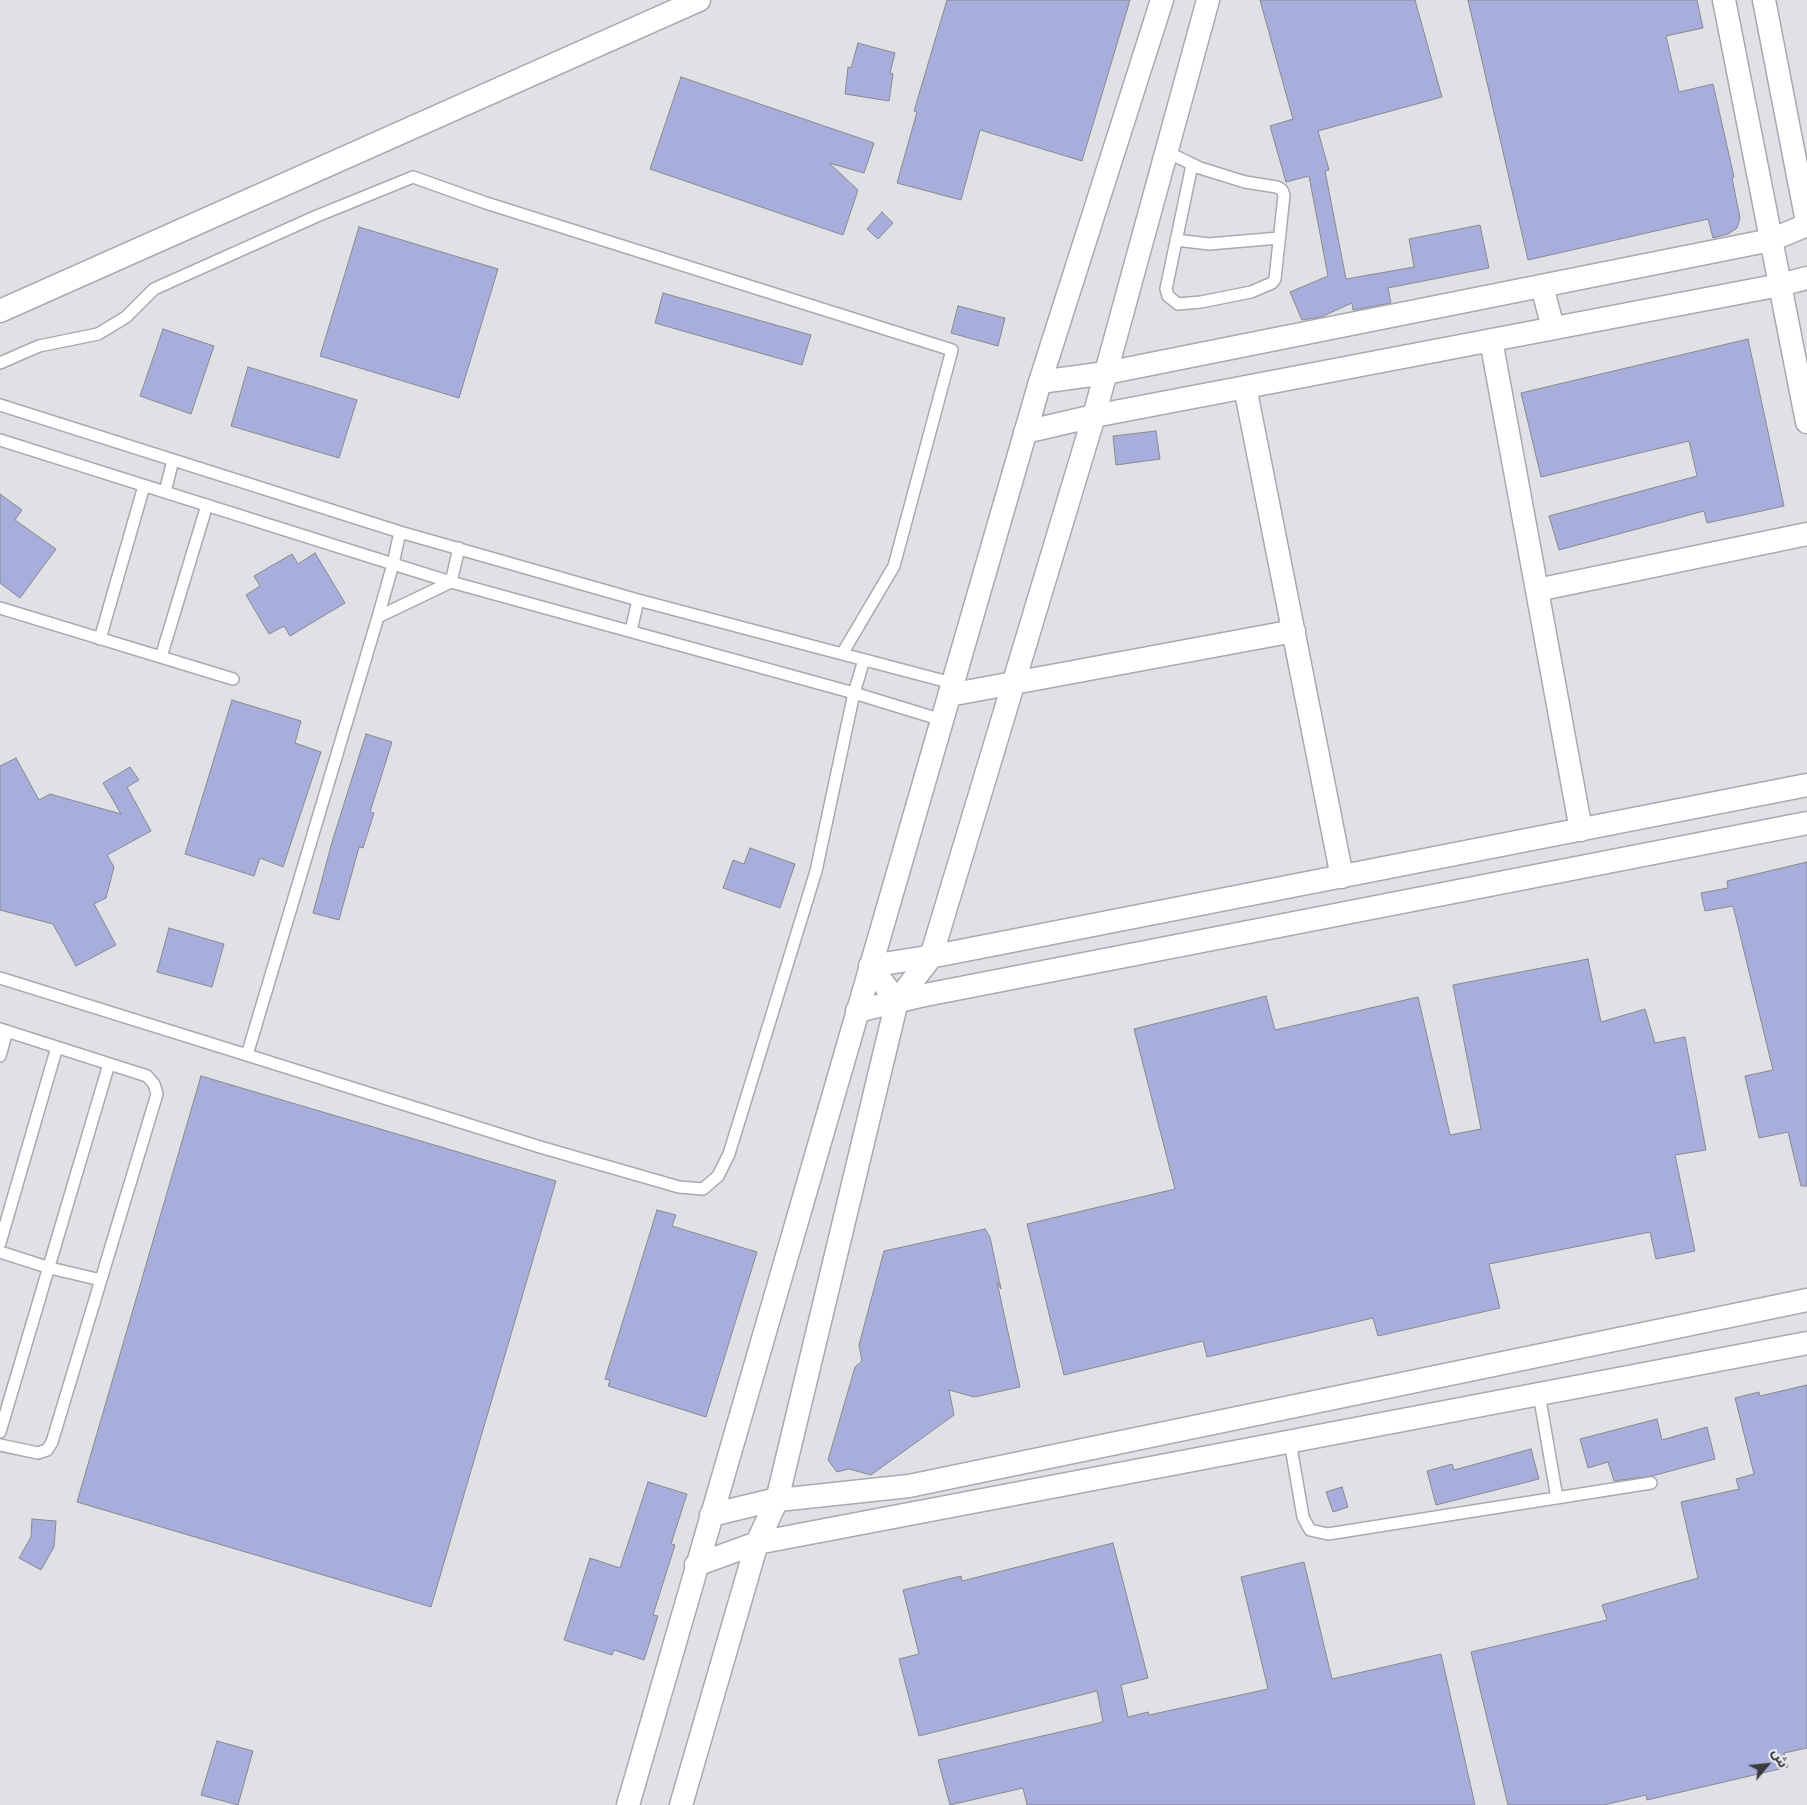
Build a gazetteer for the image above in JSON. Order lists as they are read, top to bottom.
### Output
{
  "north": "top right"
}
